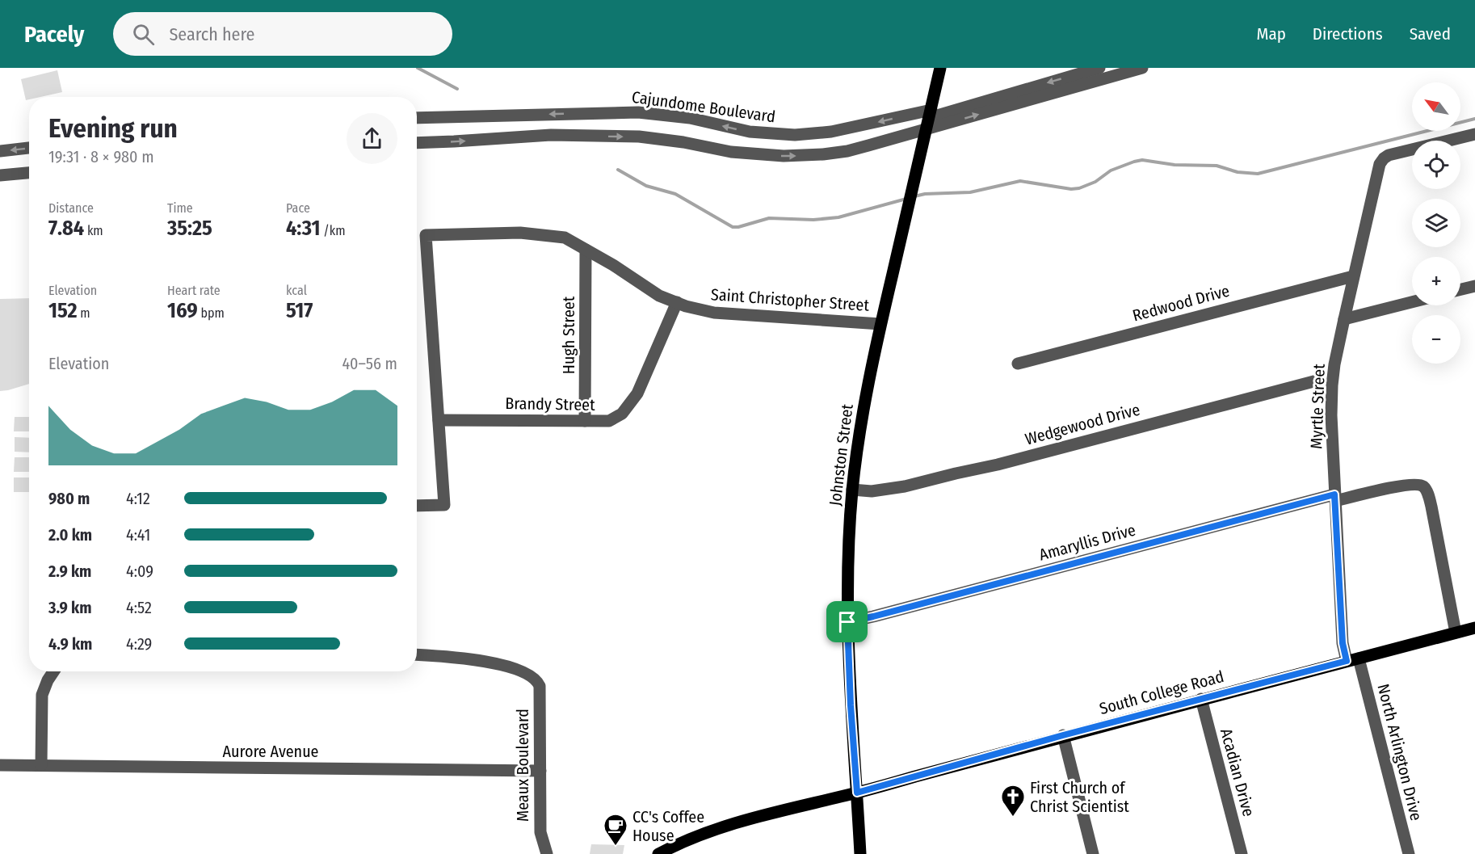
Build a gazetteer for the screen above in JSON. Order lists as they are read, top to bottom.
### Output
{
  "streets": {
    "main road": ["Johnston Street", "South College Road"],
    "street": [
      "Cajundome Boulevard",
      "Saint Christopher Street",
      "Redwood Drive",
      "Hugh Street",
      "Brandy Street",
      "Myrtle Street",
      "Wedgewood Drive",
      "Amaryllis Drive",
      "Aurore Avenue",
      "North Arlington Drive",
      "Meaux Boulevard",
      "Acadian Drive"
    ]
  },
  "crossings": [
    ["Cajundome Boulevard", "Johnston Street"],
    ["Saint Christopher Street", "Hugh Street"],
    ["Saint Christopher Street", "Brandy Street"],
    ["Saint Christopher Street", "Johnston Street"],
    ["Redwood Drive", "Myrtle Street"],
    ["Hugh Street", "Brandy Street"],
    ["Myrtle Street", "Amaryllis Drive"],
    ["Myrtle Street", "South College Road"],
    ["Myrtle Street", "North Arlington Drive"],
    ["Wedgewood Drive", "Johnston Street"],
    ["Johnston Street", "Amaryllis Drive"],
    ["Johnston Street", "South College Road"],
    ["Amaryllis Drive", "South College Road"],
    ["South College Road", "North Arlington Drive"],
    ["South College Road", "Acadian Drive"],
    ["Aurore Avenue", "Meaux Boulevard"]
  ],
  "places": {
    "church": ["First Church of Christ Scientist"],
    "cafe": ["CC's Coffee House"]
  },
  "north": "top left",
  "page": {
    "header": "Pacely",
    "search": "Search here",
    "nav": ["Map", "Directions", "Saved"],
    "map_buttons": ["+", "−"],
    "heading": ["Evening run", "19:31 · 8 × 980 m"],
    "stats": [
      ["Distance", "7.84 km"],
      ["Time", "35:25"],
      ["Pace", "4:31 /km"],
      ["Elevation", "152 m"],
      ["Heart rate", "169 bpm"],
      ["kcal", "517"]
    ],
    "chart": ["Elevation", "40–56 m"],
    "list": [
      {
        "name": "980 m",
        "note": "4:12"
      },
      {
        "name": "2.0 km",
        "note": "4:41"
      },
      {
        "name": "2.9 km",
        "note": "4:09"
      },
      {
        "name": "3.9 km",
        "note": "4:52"
      },
      {
        "name": "4.9 km",
        "note": "4:29"
      }
    ]
  }
}
